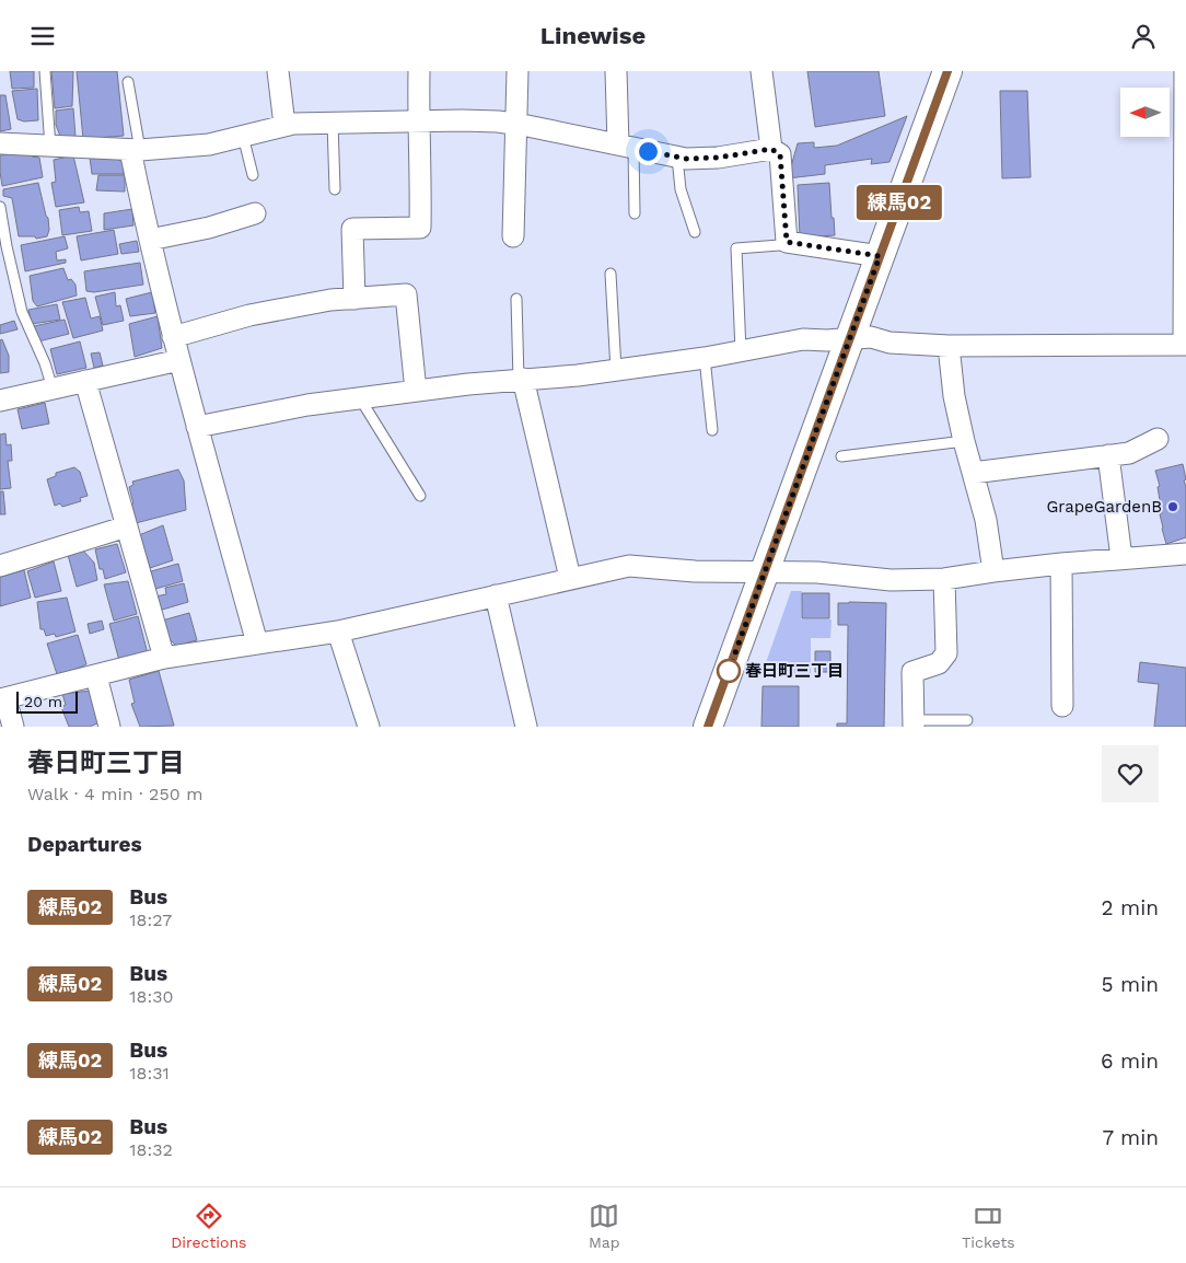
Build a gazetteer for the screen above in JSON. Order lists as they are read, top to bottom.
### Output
{
  "places": ["GrapeGardenB", "春日町三丁目"],
  "lines": ["bus line 練馬02"],
  "scale_bar": "20 m",
  "north": "left",
  "page": {
    "header": "Linewise",
    "on_map": "練馬02",
    "scale": "20 m",
    "heading": [
      ["春日町三丁目", "Walk · 4 min · 250 m"],
      "Departures"
    ],
    "list": [
      {
        "mark": "練馬02",
        "name": "Bus",
        "note": "18:27",
        "value": "2 min"
      },
      {
        "mark": "練馬02",
        "name": "Bus",
        "note": "18:30",
        "value": "5 min"
      },
      {
        "mark": "練馬02",
        "name": "Bus",
        "note": "18:31",
        "value": "6 min"
      },
      {
        "mark": "練馬02",
        "name": "Bus",
        "note": "18:32",
        "value": "7 min"
      }
    ],
    "tabs": ["Directions", "Map", "Tickets"]
  }
}
